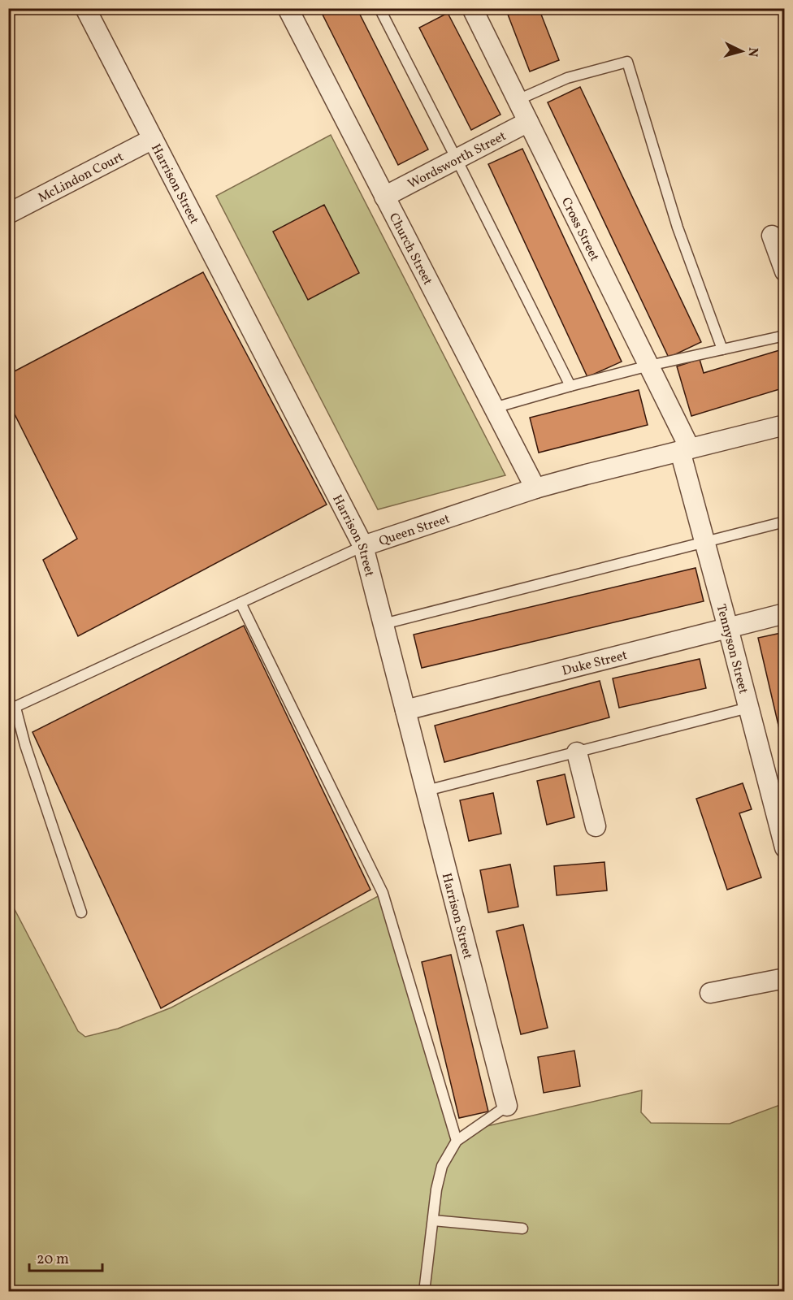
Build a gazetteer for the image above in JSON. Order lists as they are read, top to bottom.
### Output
{
  "streets": {
    "street": [
      "Wordsworth Street",
      "McLindon Court",
      "Harrison Street",
      "Cross Street",
      "Church Street",
      "Queen Street",
      "Tennyson Street",
      "Duke Street"
    ]
  },
  "crossings": [
    ["Wordsworth Street", "Cross Street"],
    ["Wordsworth Street", "Church Street"],
    ["McLindon Court", "Harrison Street"],
    ["Harrison Street", "Queen Street"],
    ["Harrison Street", "Duke Street"],
    ["Cross Street", "Queen Street"],
    ["Cross Street", "Tennyson Street"],
    ["Church Street", "Queen Street"],
    ["Queen Street", "Tennyson Street"],
    ["Tennyson Street", "Duke Street"]
  ],
  "scale_bar": "20 m",
  "north": "right"
}
